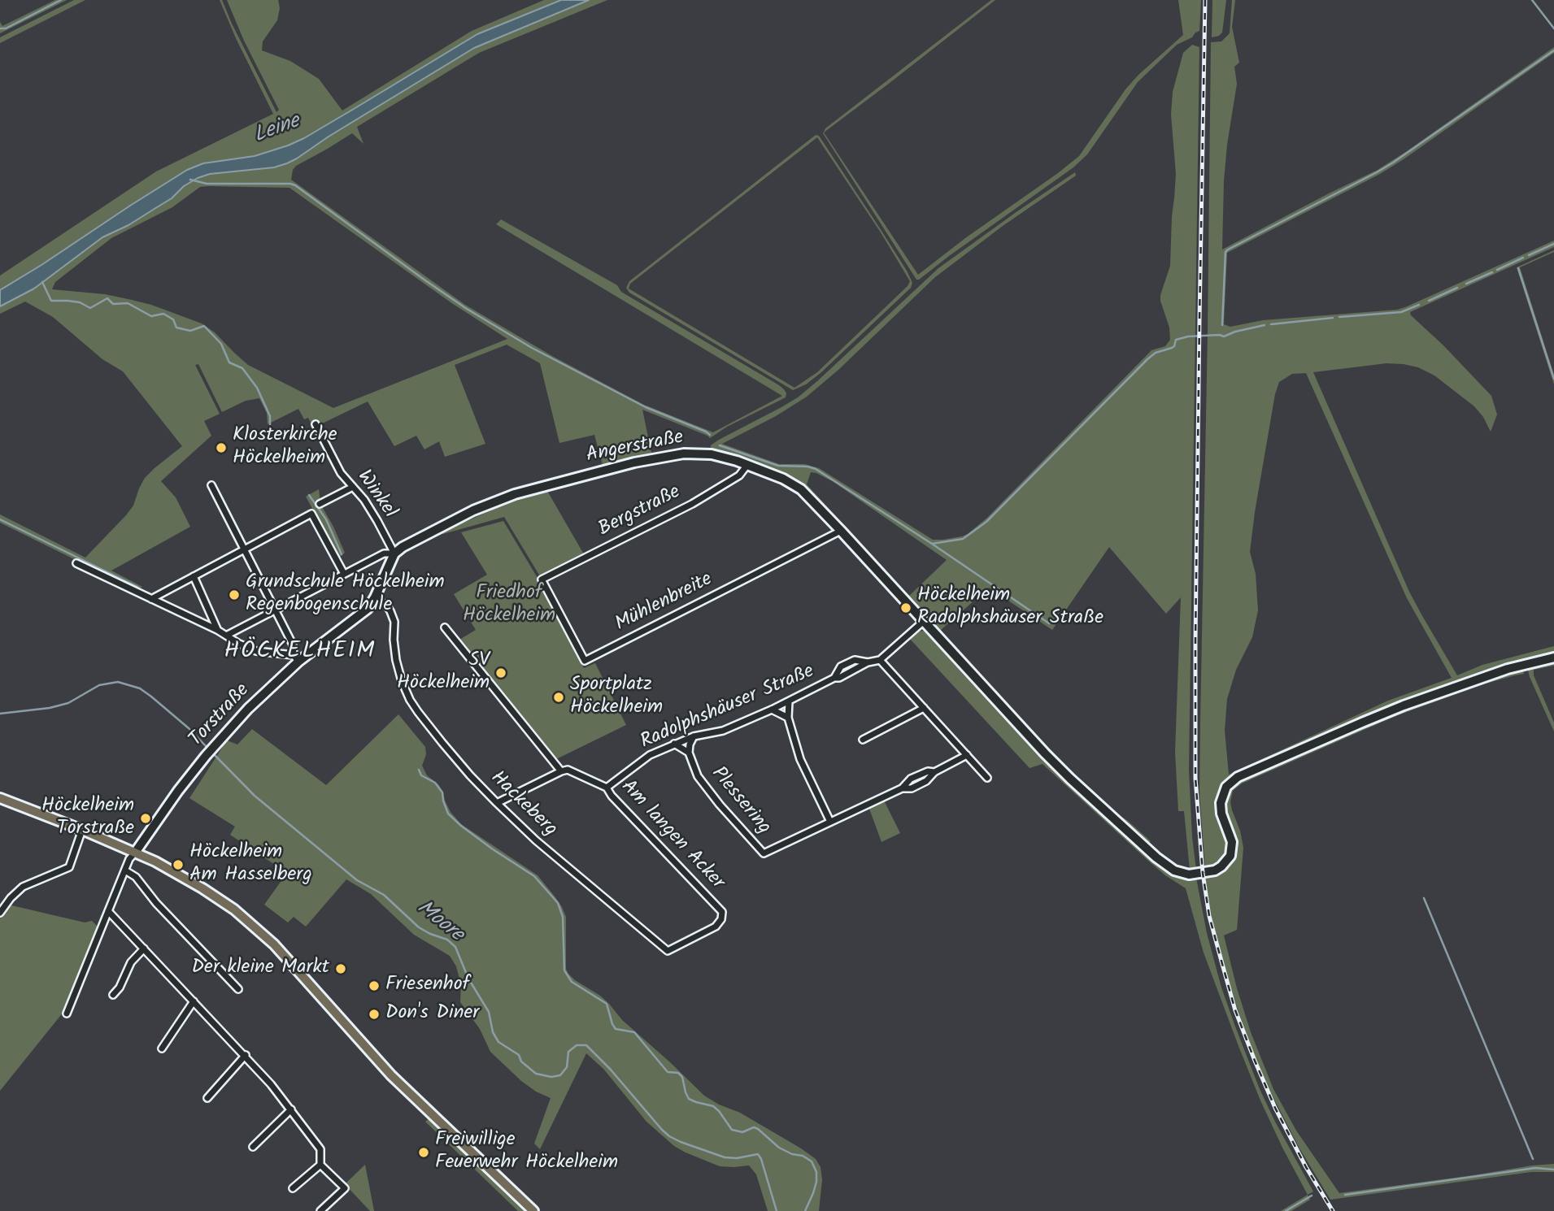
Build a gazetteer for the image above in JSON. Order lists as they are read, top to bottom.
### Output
{
  "streets": {
    "street": [
      "Angerstraße",
      "Winkel",
      "Bergstraße",
      "Mühlenbreite",
      "Radolphshäuser Straße",
      "Torstraße",
      "Plessering",
      "Hackeberg",
      "Am langen Acker"
    ]
  },
  "crossings": [
    ["Angerstraße", "Winkel"],
    ["Angerstraße", "Bergstraße"],
    ["Angerstraße", "Mühlenbreite"],
    ["Bergstraße", "Mühlenbreite"],
    ["Radolphshäuser Straße", "Plessering"],
    ["Radolphshäuser Straße", "Am langen Acker"],
    ["Torstraße", "Hackeberg"],
    ["Hackeberg", "Am langen Acker"]
  ],
  "districts": ["HÖCKELHEIM"],
  "water": ["Leine", "Moore"],
  "parks": ["Friedhof Höckelheim"],
  "places": [
    "Klosterkirche Höckelheim",
    "Grundschule Höckelheim Regenbogenschule",
    "Höckelheim Radolphshäuser Straße",
    "SV Höckelheim",
    "Sportplatz Höckelheim",
    "Höckelheim Torstraße",
    "Höckelheim Am Hasselberg",
    "Der kleine Markt",
    "Friesenhof",
    "Don's Diner",
    "Freiwillige Feuerwehr Höckelheim"
  ]
}
